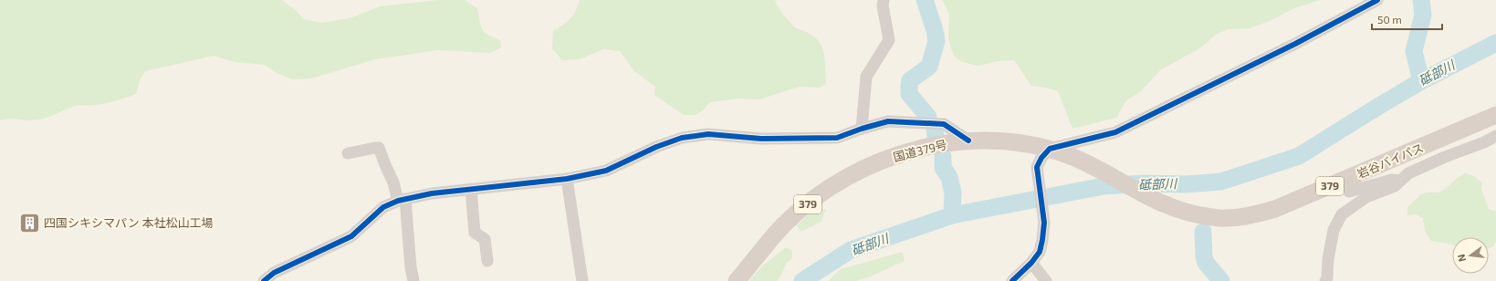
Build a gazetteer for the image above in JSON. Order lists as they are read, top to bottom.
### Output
{
  "streets": {
    "highway": ["国道379号", "岩谷バイパス", "379"]
  },
  "crossings": [
    ["国道379号", "岩谷バイパス"]
  ],
  "water": ["砥部川"],
  "places": {
    "building": ["四国シキシマパン 本社松山工場"]
  },
  "scale_bar": "50 m",
  "north": "left"
}
